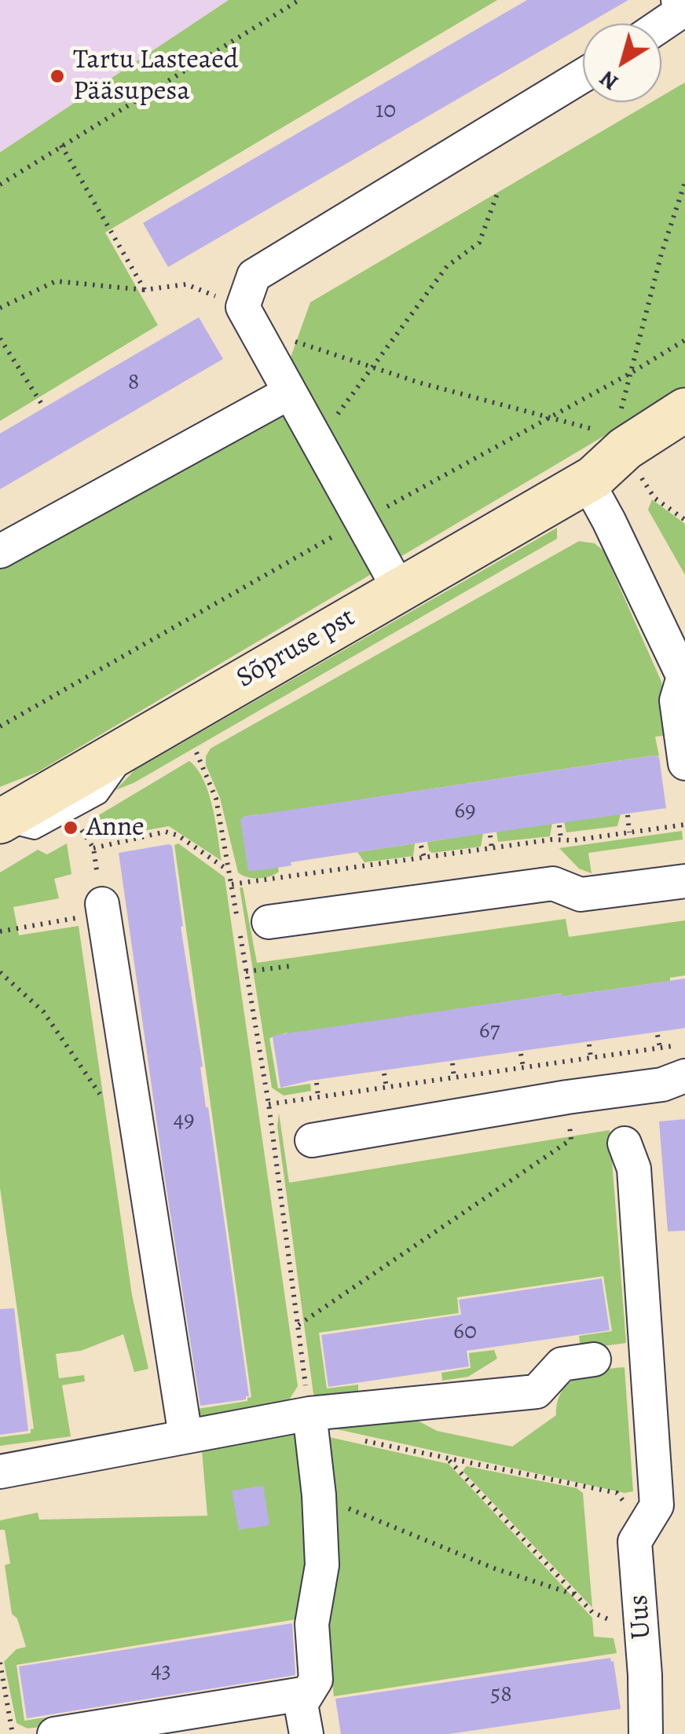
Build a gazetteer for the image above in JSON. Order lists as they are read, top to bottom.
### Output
{
  "streets": {
    "main road": ["Sõpruse pst"],
    "street": ["Uus"]
  },
  "places": ["Tartu Lasteaed Pääsupesa", "Anne"],
  "house_numbers": [
    "10",
    "8",
    "69",
    "67",
    "49",
    "60",
    "43",
    "58"
  ],
  "north": "bottom left"
}
